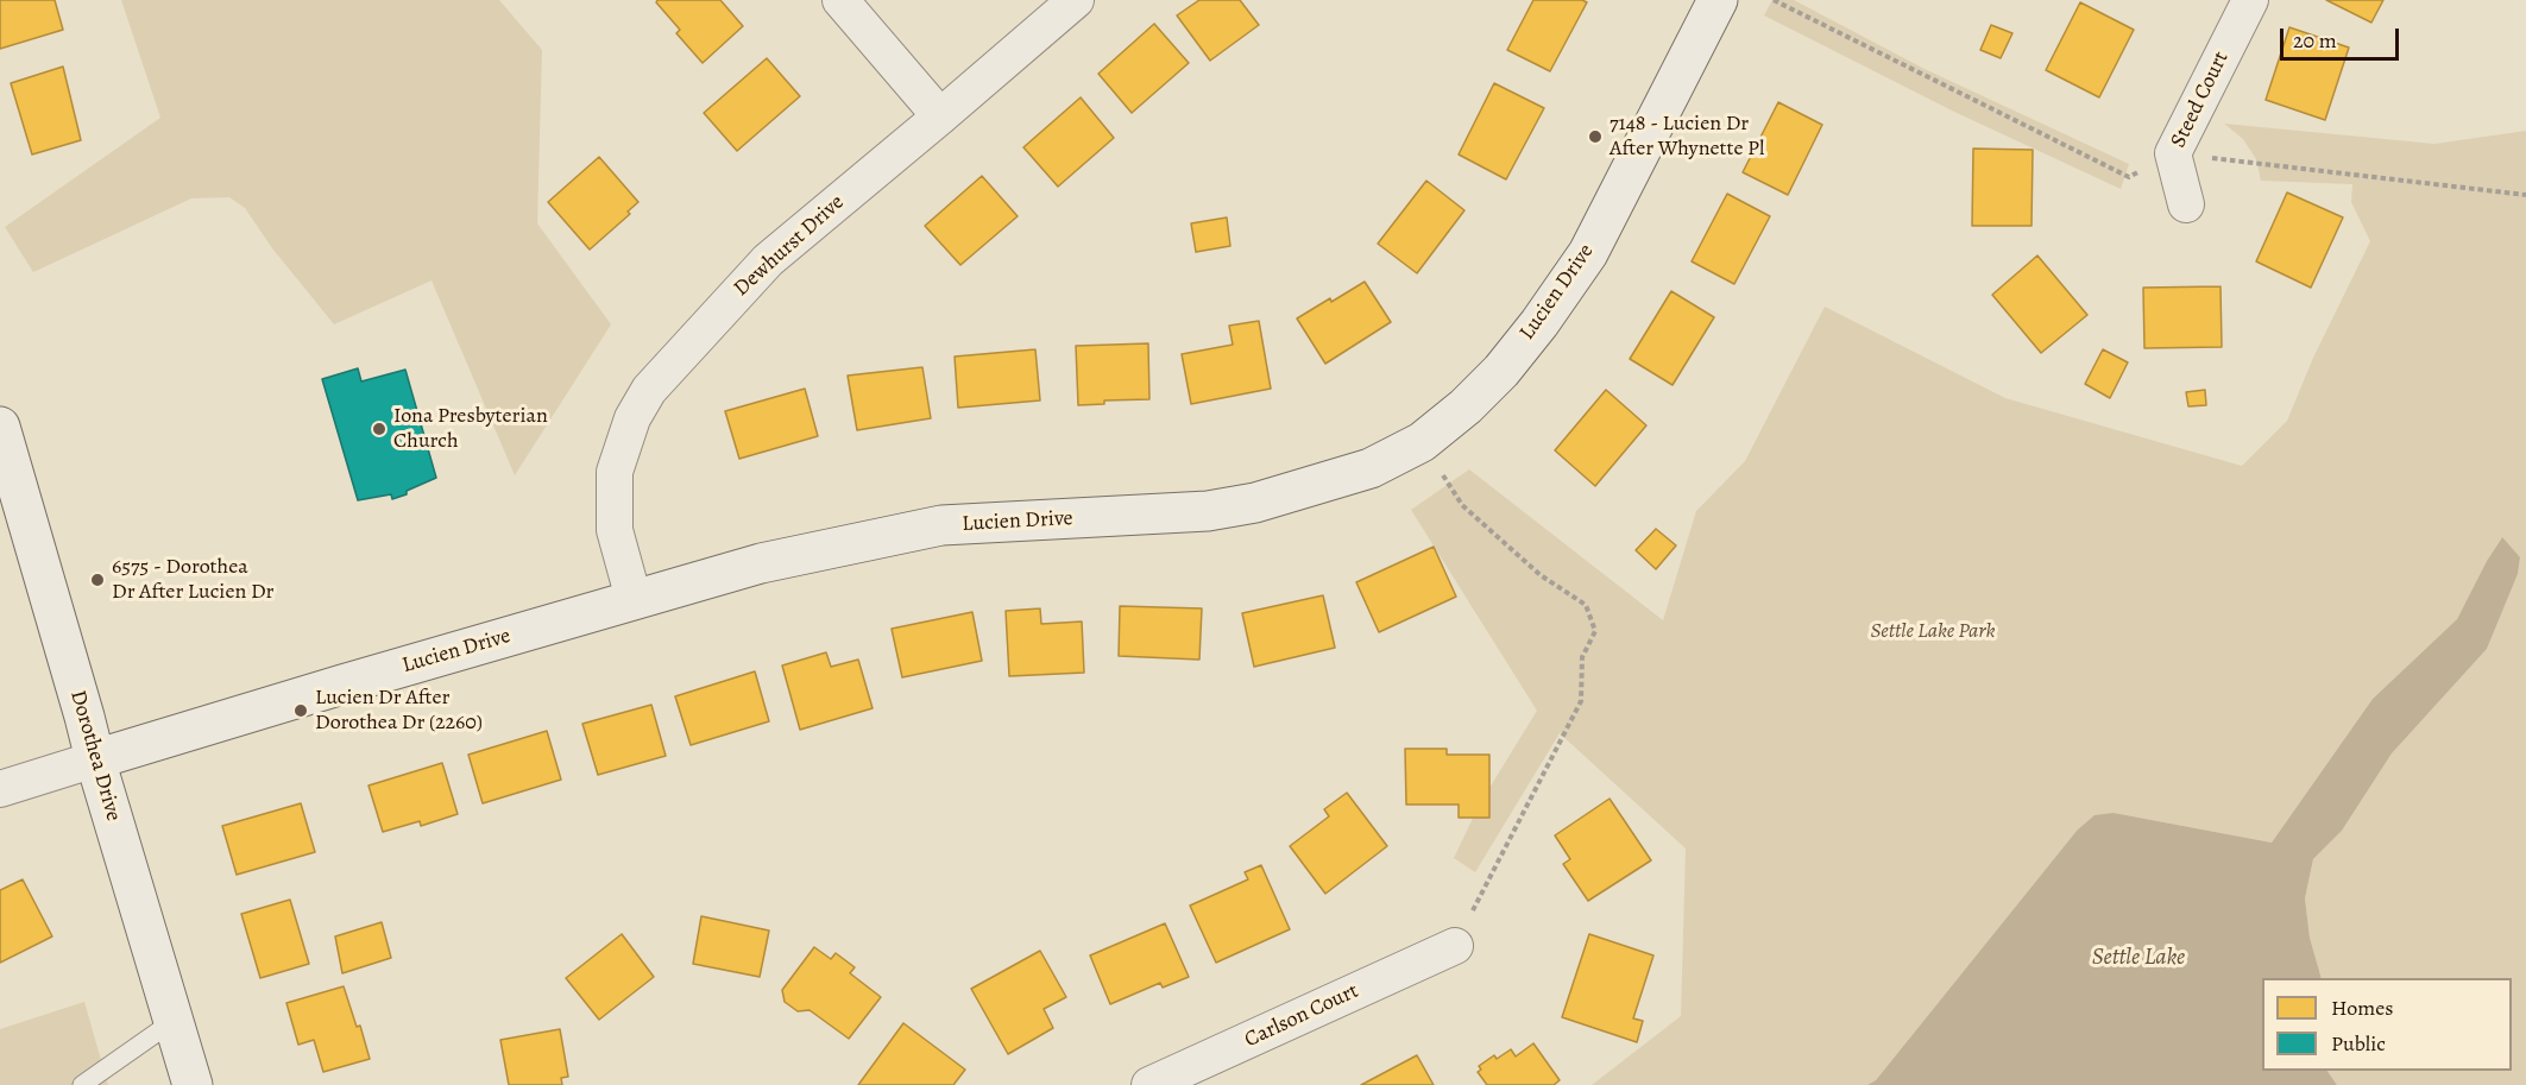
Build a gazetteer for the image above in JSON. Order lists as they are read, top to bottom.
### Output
{
  "streets": {
    "street": [
      "Steed Court",
      "Dewhurst Drive",
      "Lucien Drive",
      "Dorothea Drive",
      "Carlson Court"
    ]
  },
  "crossings": [
    ["Dewhurst Drive", "Lucien Drive"],
    ["Lucien Drive", "Dorothea Drive"]
  ],
  "water": ["Settle Lake"],
  "parks": ["Settle Lake Park"],
  "places": [
    "7148 - Lucien Dr After Whynette Pl",
    "Iona Presbyterian Church",
    "6575 - Dorothea Dr After Lucien Dr",
    "Lucien Dr After Dorothea Dr (2260)"
  ],
  "legend": ["Homes", "Public"],
  "scale_bar": "20 m"
}
